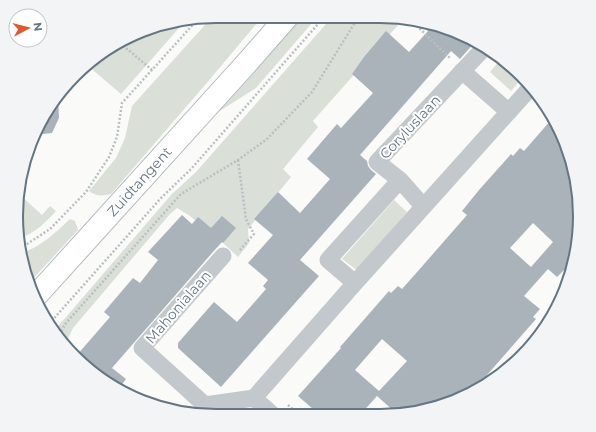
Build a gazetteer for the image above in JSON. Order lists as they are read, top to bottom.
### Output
{
  "streets": {
    "main road": ["Zuidtangent"],
    "street": ["Coryluslaan", "Mahonialaan"]
  },
  "north": "right"
}
